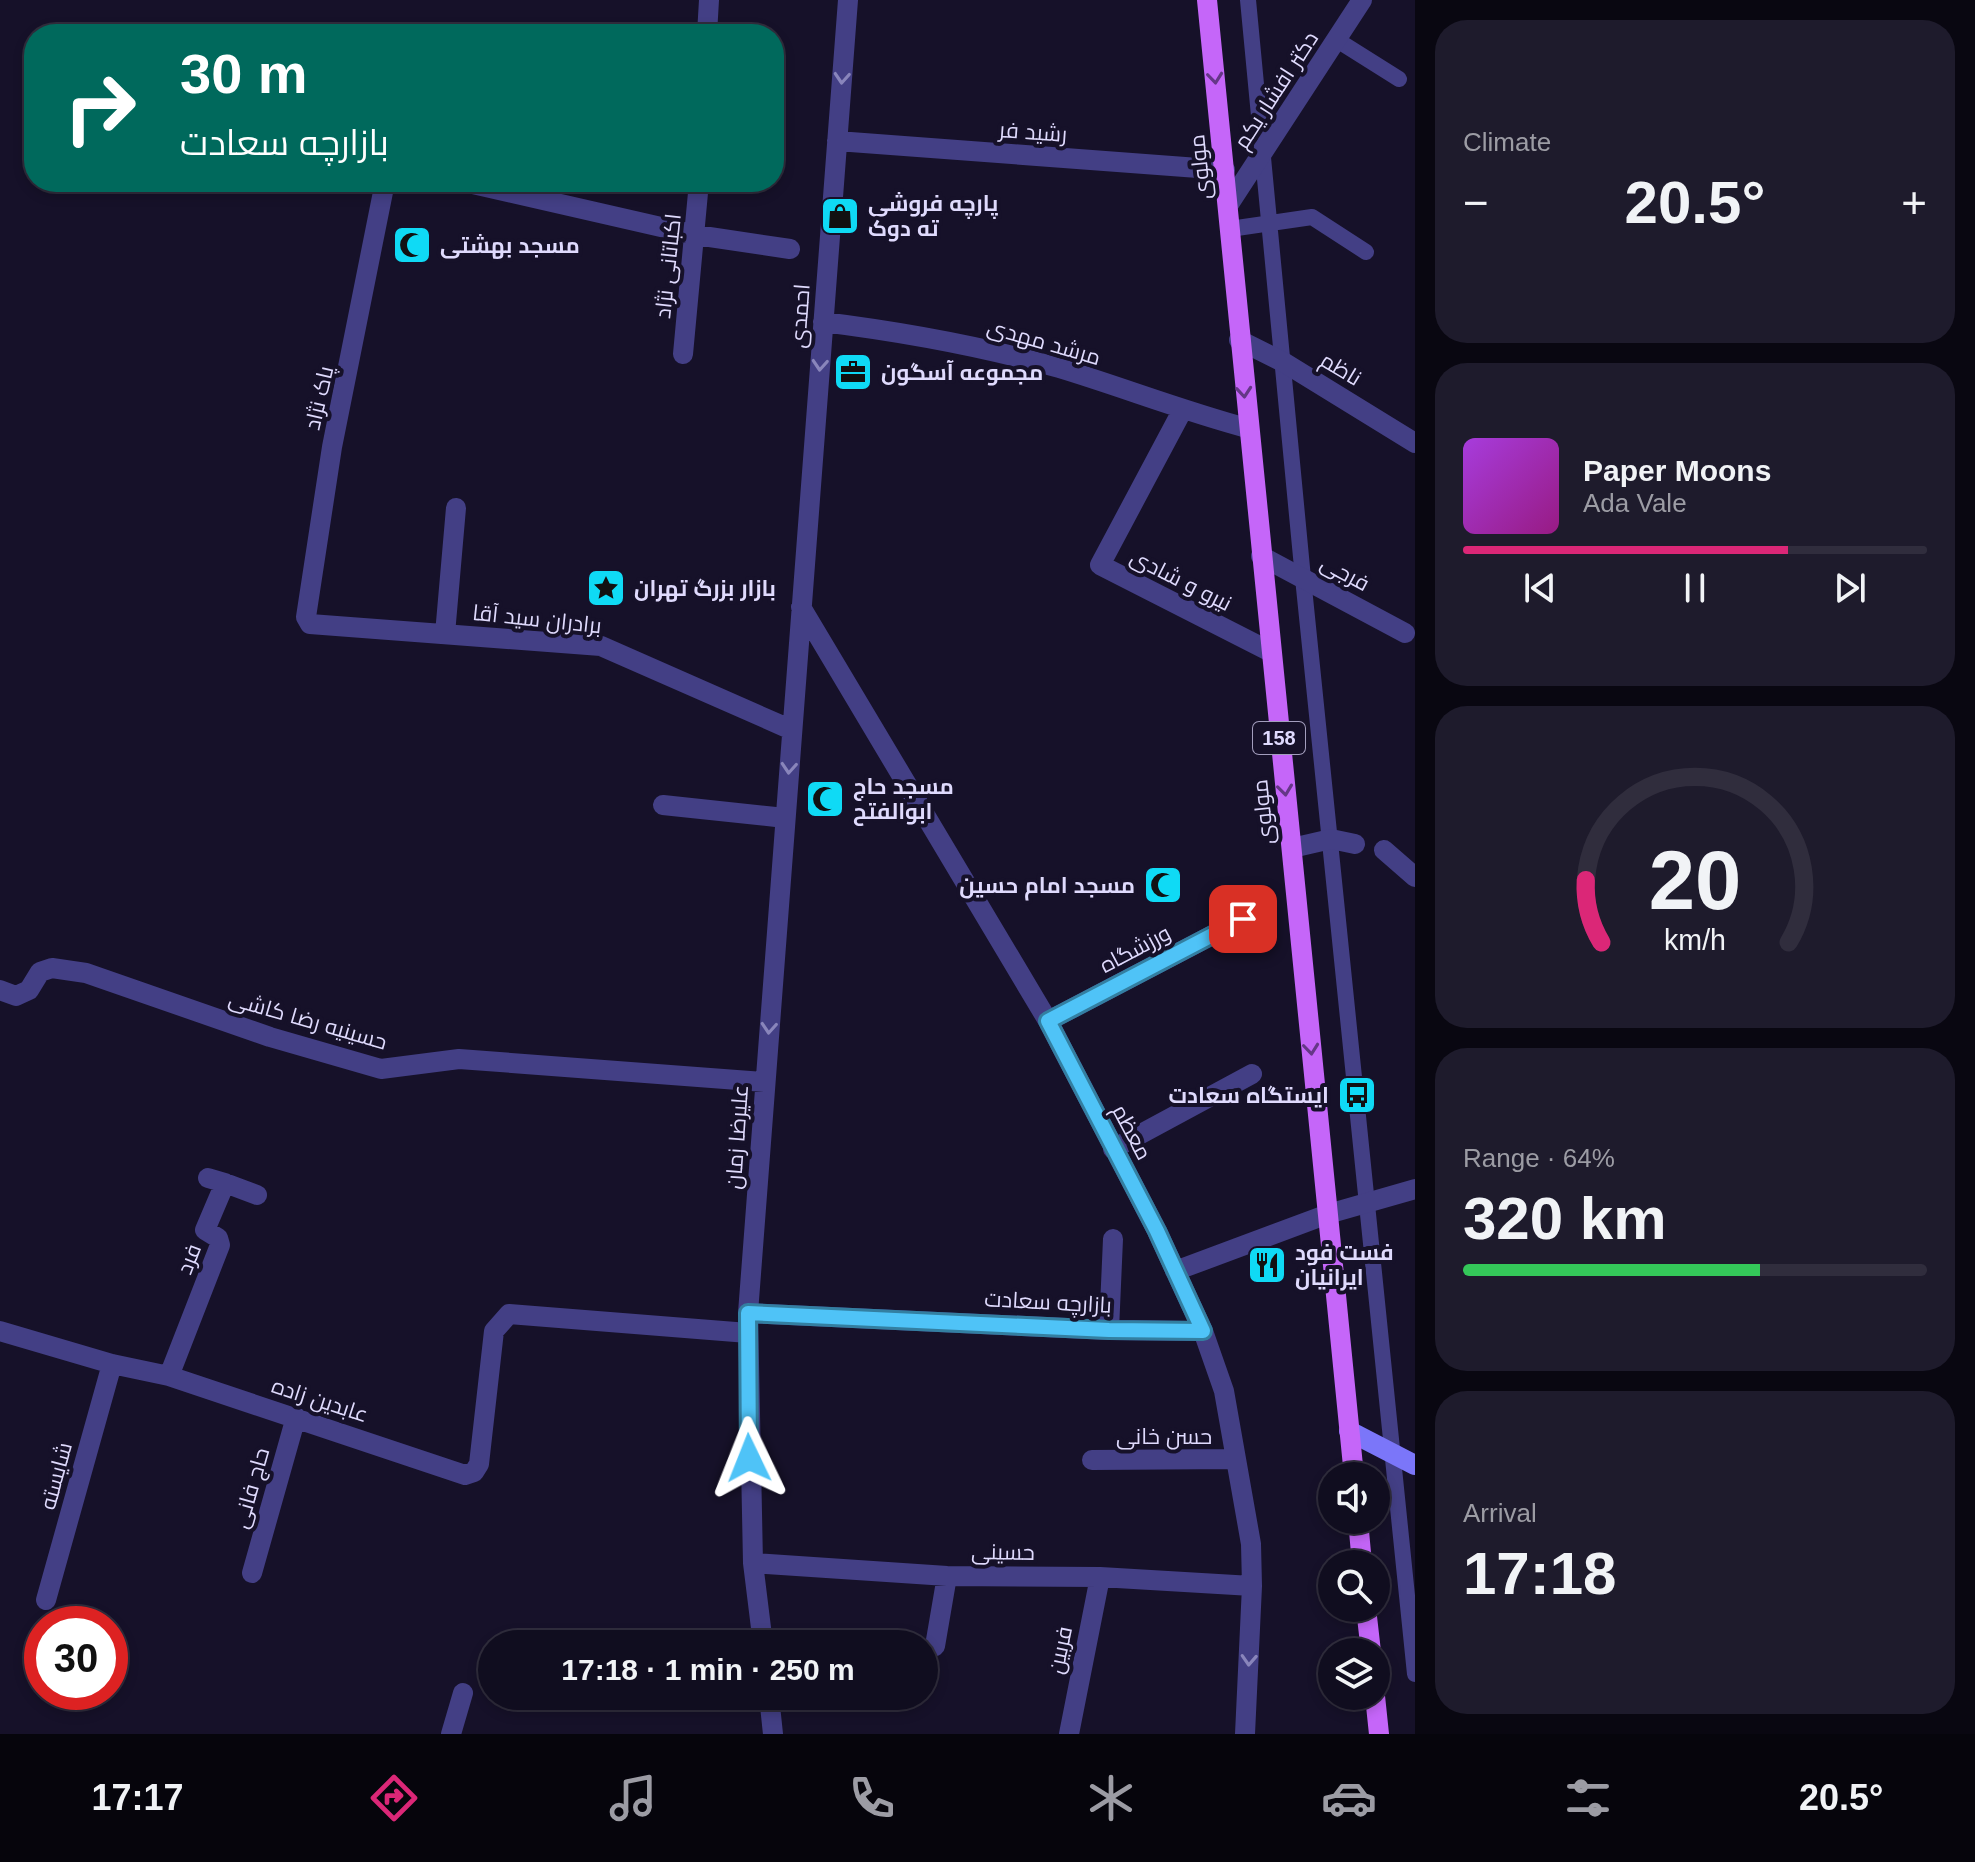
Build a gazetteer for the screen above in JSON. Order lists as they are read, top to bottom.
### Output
{
  "streets": {
    "main road": ["مولوی", "158"],
    "street": [
      "دکتر افشار یکم",
      "رشید فر",
      "اکباتانی نژاد",
      "احمدی",
      "مرشد مهدی",
      "ناظم",
      "پاک نژاد",
      "فرجی",
      "نیرو و شادی",
      "برادران سید آقا",
      "ورزشگاه",
      "حسینیه رضا کاشی",
      "معظم",
      "علیرضا زمان",
      "فرد",
      "بازارچه سعادت",
      "عابدین زاده",
      "حسن خانی",
      "شایسته",
      "حاج فانی",
      "حسینی",
      "فربین"
    ]
  },
  "crossings": [
    ["دکتر افشار یکم", "مولوی"],
    ["رشید فر", "مولوی"],
    ["رشید فر", "احمدی"],
    ["مولوی", "مرشد مهدی"],
    ["مولوی", "ناظم"],
    ["مولوی", "فرجی"],
    ["مولوی", "نیرو و شادی"],
    ["احمدی", "مرشد مهدی"],
    ["احمدی", "معظم"],
    ["احمدی", "علیرضا زمان"],
    ["مرشد مهدی", "نیرو و شادی"],
    ["پاک نژاد", "برادران سید آقا"],
    ["برادران سید آقا", "علیرضا زمان"],
    ["ورزشگاه", "معظم"],
    ["حسینیه رضا کاشی", "علیرضا زمان"],
    ["معظم", "بازارچه سعادت"],
    ["معظم", "حسن خانی"],
    ["معظم", "حسینی"],
    ["علیرضا زمان", "بازارچه سعادت"],
    ["علیرضا زمان", "حسینی"],
    ["فرد", "عابدین زاده"],
    ["بازارچه سعادت", "عابدین زاده"],
    ["عابدین زاده", "شایسته"],
    ["عابدین زاده", "حاج فانی"],
    ["حسینی", "فربین"]
  ],
  "one_way": ["مولوی", "احمدی", "علیرضا زمان"],
  "places": {
    "shop": ["پارچه فروشی ته دوک"],
    "mosque": ["مسجد بهشتی", "مسجد حاج ابوالفتح", "مسجد امام حسین"],
    "office": ["مجموعه آسگون"],
    "place": ["بازار بزرگ تهران"],
    "bus stop": ["ایستگاه سعادت"],
    "restaurant": ["فست فود ایرانیان"]
  },
  "page": {
    "tile": [
      "Climate",
      ["Range · 64%", "320 km"],
      ["Arrival", "17:18"]
    ],
    "turn": ["30 m", "بازارچه سعادت"],
    "heat": ["−", "20.5°", "+"],
    "song": ["Paper Moons", "Ada Vale"],
    "limit": "30",
    "trip": "17:18 · 1 min · 250 m",
    "tabs": ["17:17", "20.5°"],
    "gauge": ["20", "km/h"]
  }
}
